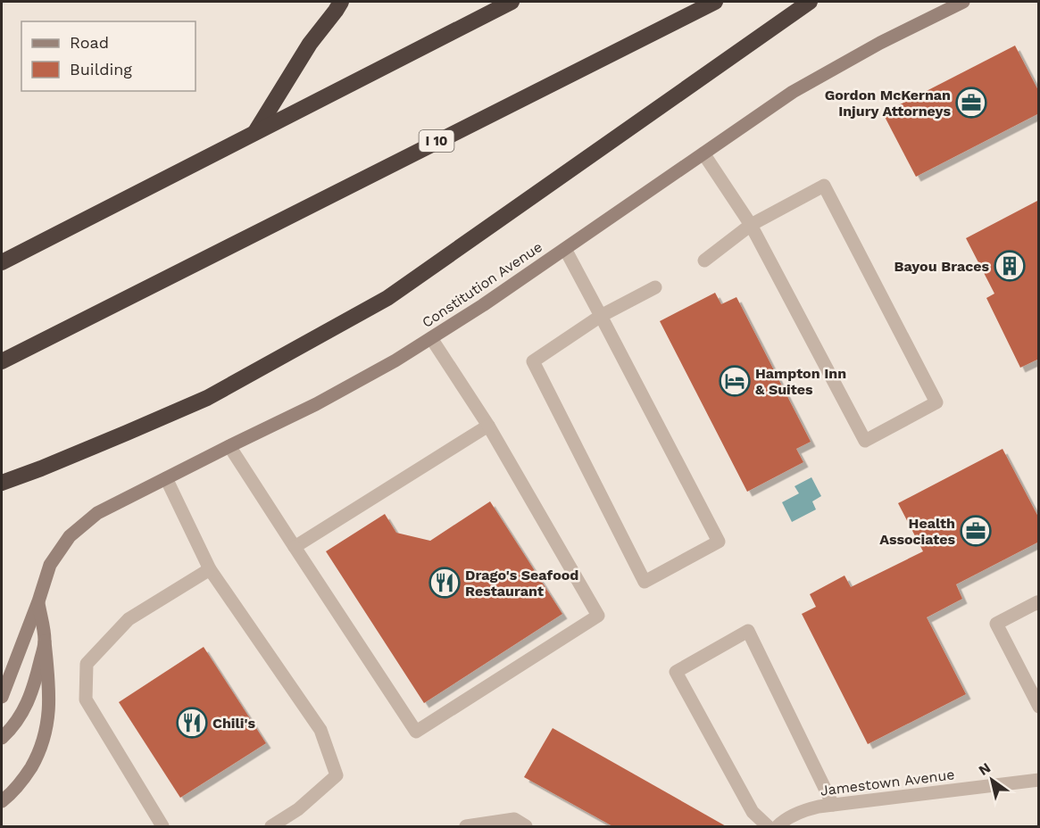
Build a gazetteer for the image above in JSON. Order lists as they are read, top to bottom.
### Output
{
  "streets": {
    "highway": ["I 10"],
    "street": ["Constitution Avenue", "Jamestown Avenue"]
  },
  "places": {
    "office": ["Gordon McKernan Injury Attorneys", "Health Associates"],
    "building": ["Bayou Braces"],
    "hotel": ["Hampton Inn & Suites"],
    "restaurant": ["Drago's Seafood Restaurant", "Chili's"]
  },
  "legend": ["Road", "Building"],
  "north": "top left"
}
